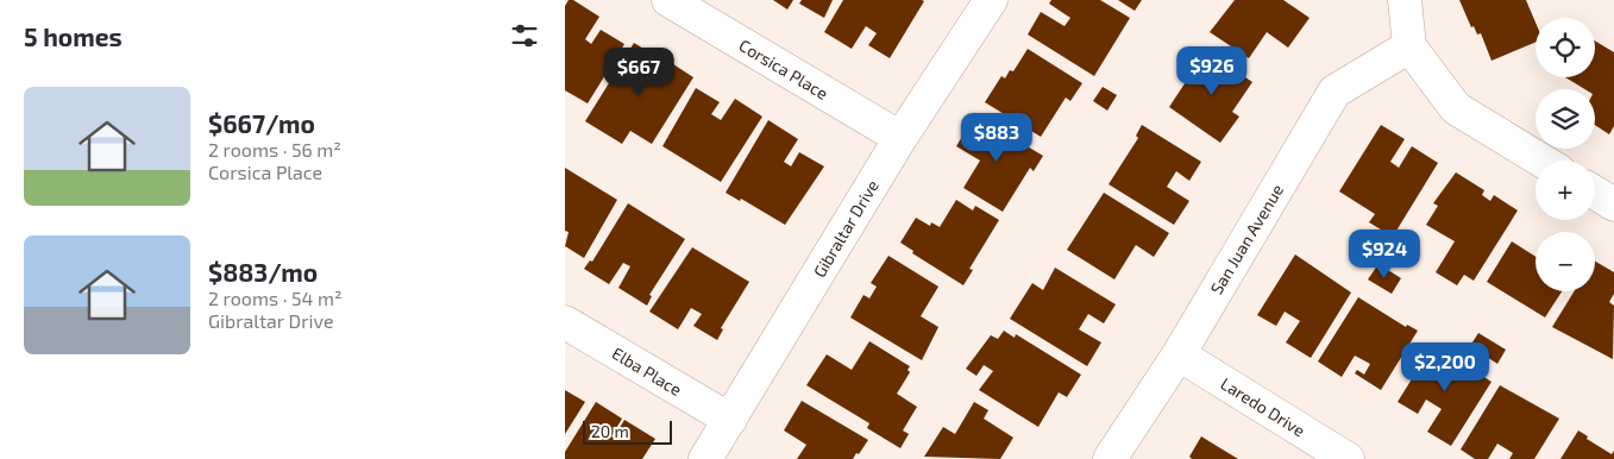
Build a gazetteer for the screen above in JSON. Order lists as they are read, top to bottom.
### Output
{
  "streets": {
    "street": [
      "Corsica Place",
      "Gibraltar Drive",
      "San Juan Avenue",
      "Elba Place",
      "Laredo Drive"
    ]
  },
  "crossings": [
    ["Corsica Place", "Gibraltar Drive"],
    ["Gibraltar Drive", "Elba Place"],
    ["San Juan Avenue", "Laredo Drive"]
  ],
  "scale_bar": "20 m",
  "page": {
    "heading": "5 homes",
    "map_buttons": ["+", "−"],
    "price": [
      "$926",
      "$667",
      "$883",
      "$924",
      "$2,200"
    ],
    "list": [
      {
        "name": "$667/mo",
        "note": "2 rooms · 56 m² · Corsica Place"
      },
      {
        "name": "$883/mo",
        "note": "2 rooms · 54 m² · Gibraltar Drive"
      }
    ],
    "scale": "20 m"
  }
}
